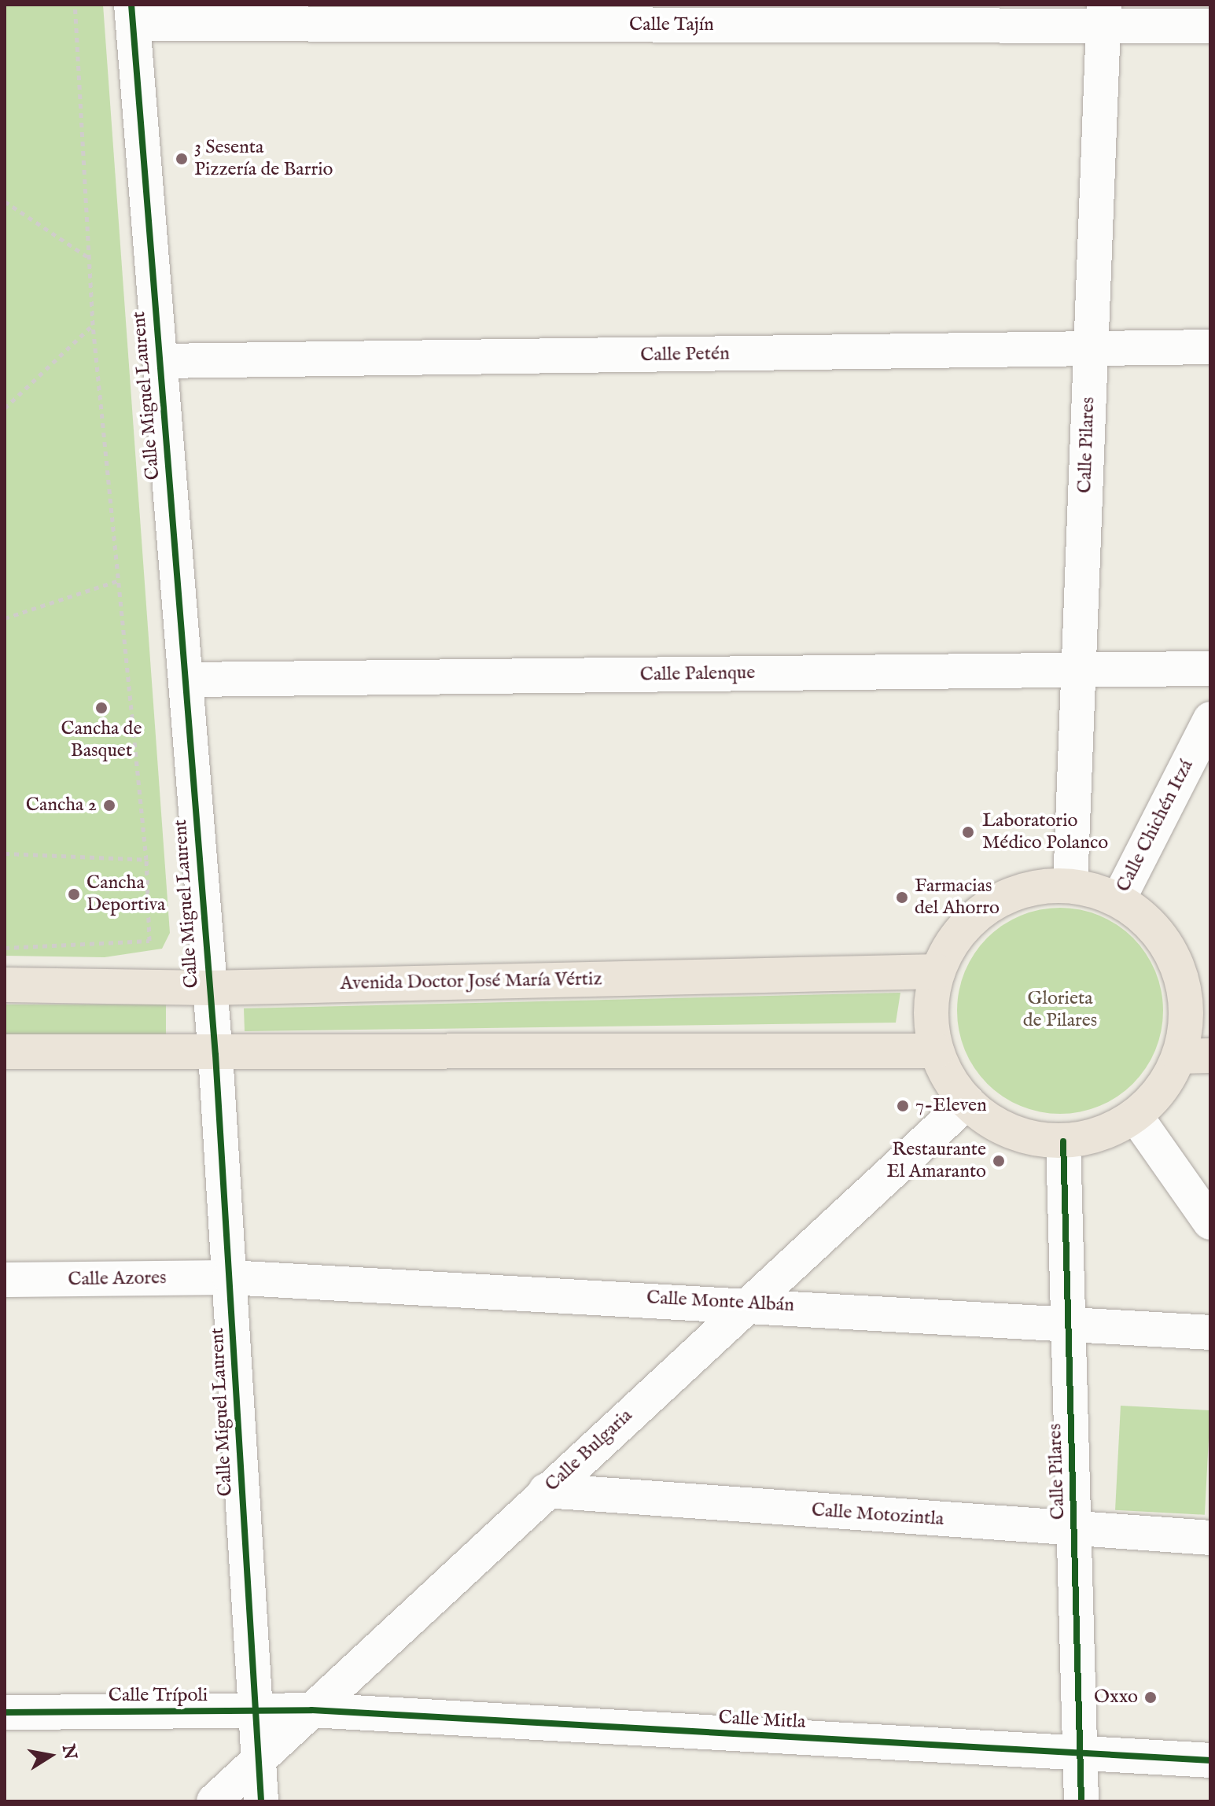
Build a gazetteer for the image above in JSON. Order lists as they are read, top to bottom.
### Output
{
  "streets": {
    "main road": ["Avenida Doctor José María Vértiz"],
    "street": [
      "Calle Tajín",
      "Calle Petén",
      "Calle Miguel Laurent",
      "Calle Pilares",
      "Calle Palenque",
      "Calle Chichén Itzá",
      "Calle Azores",
      "Calle Monte Albán",
      "Calle Bulgaria",
      "Calle Motozintla",
      "Calle Trípoli",
      "Calle Mitla"
    ]
  },
  "crossings": [
    ["Calle Tajín", "Calle Miguel Laurent"],
    ["Calle Tajín", "Calle Pilares"],
    ["Calle Petén", "Calle Miguel Laurent"],
    ["Calle Petén", "Calle Pilares"],
    ["Calle Miguel Laurent", "Calle Palenque"],
    ["Calle Miguel Laurent", "Avenida Doctor José María Vértiz"],
    ["Calle Miguel Laurent", "Calle Azores"],
    ["Calle Miguel Laurent", "Calle Monte Albán"],
    ["Calle Miguel Laurent", "Calle Bulgaria"],
    ["Calle Miguel Laurent", "Calle Trípoli"],
    ["Calle Pilares", "Calle Palenque"],
    ["Calle Pilares", "Calle Monte Albán"],
    ["Calle Pilares", "Calle Motozintla"],
    ["Calle Pilares", "Calle Mitla"],
    ["Calle Azores", "Calle Monte Albán"],
    ["Calle Monte Albán", "Calle Bulgaria"],
    ["Calle Bulgaria", "Calle Motozintla"],
    ["Calle Bulgaria", "Calle Trípoli"],
    ["Calle Bulgaria", "Calle Mitla"],
    ["Calle Trípoli", "Calle Mitla"]
  ],
  "parks": ["Glorieta de Pilares"],
  "places": [
    "3 Sesenta Pizzería de Barrio",
    "Cancha de Basquet",
    "Cancha 2",
    "Laboratorio Médico Polanco",
    "Cancha Deportiva",
    "Farmacias del Ahorro",
    "7-Eleven",
    "Restaurante El Amaranto",
    "Oxxo"
  ],
  "north": "right"
}
